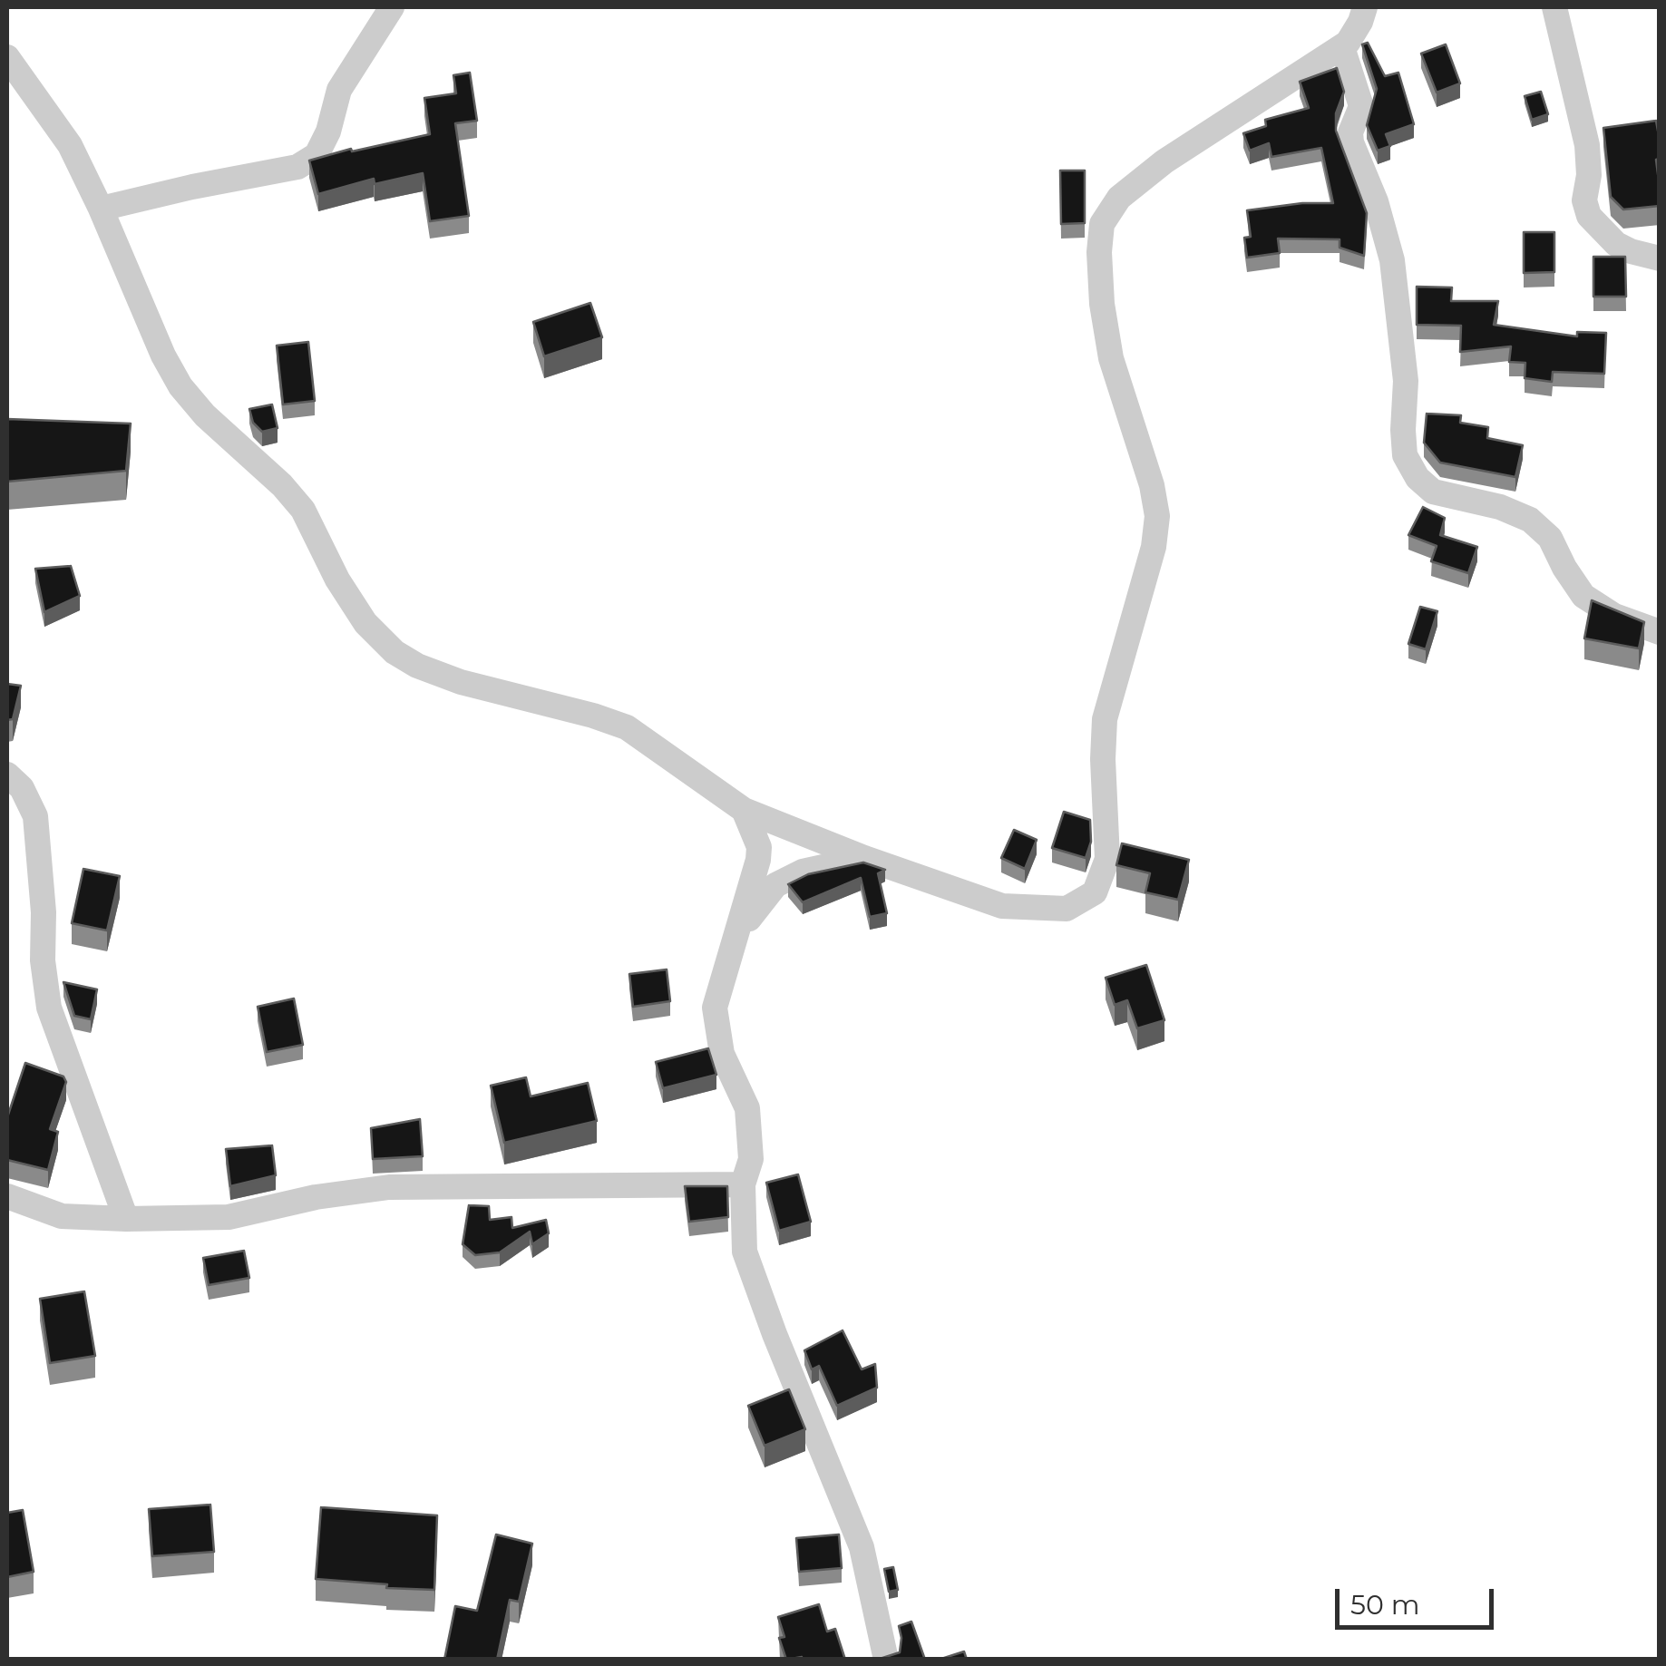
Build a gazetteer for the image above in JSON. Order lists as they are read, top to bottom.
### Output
{
  "scale_bar": "50 m"
}
